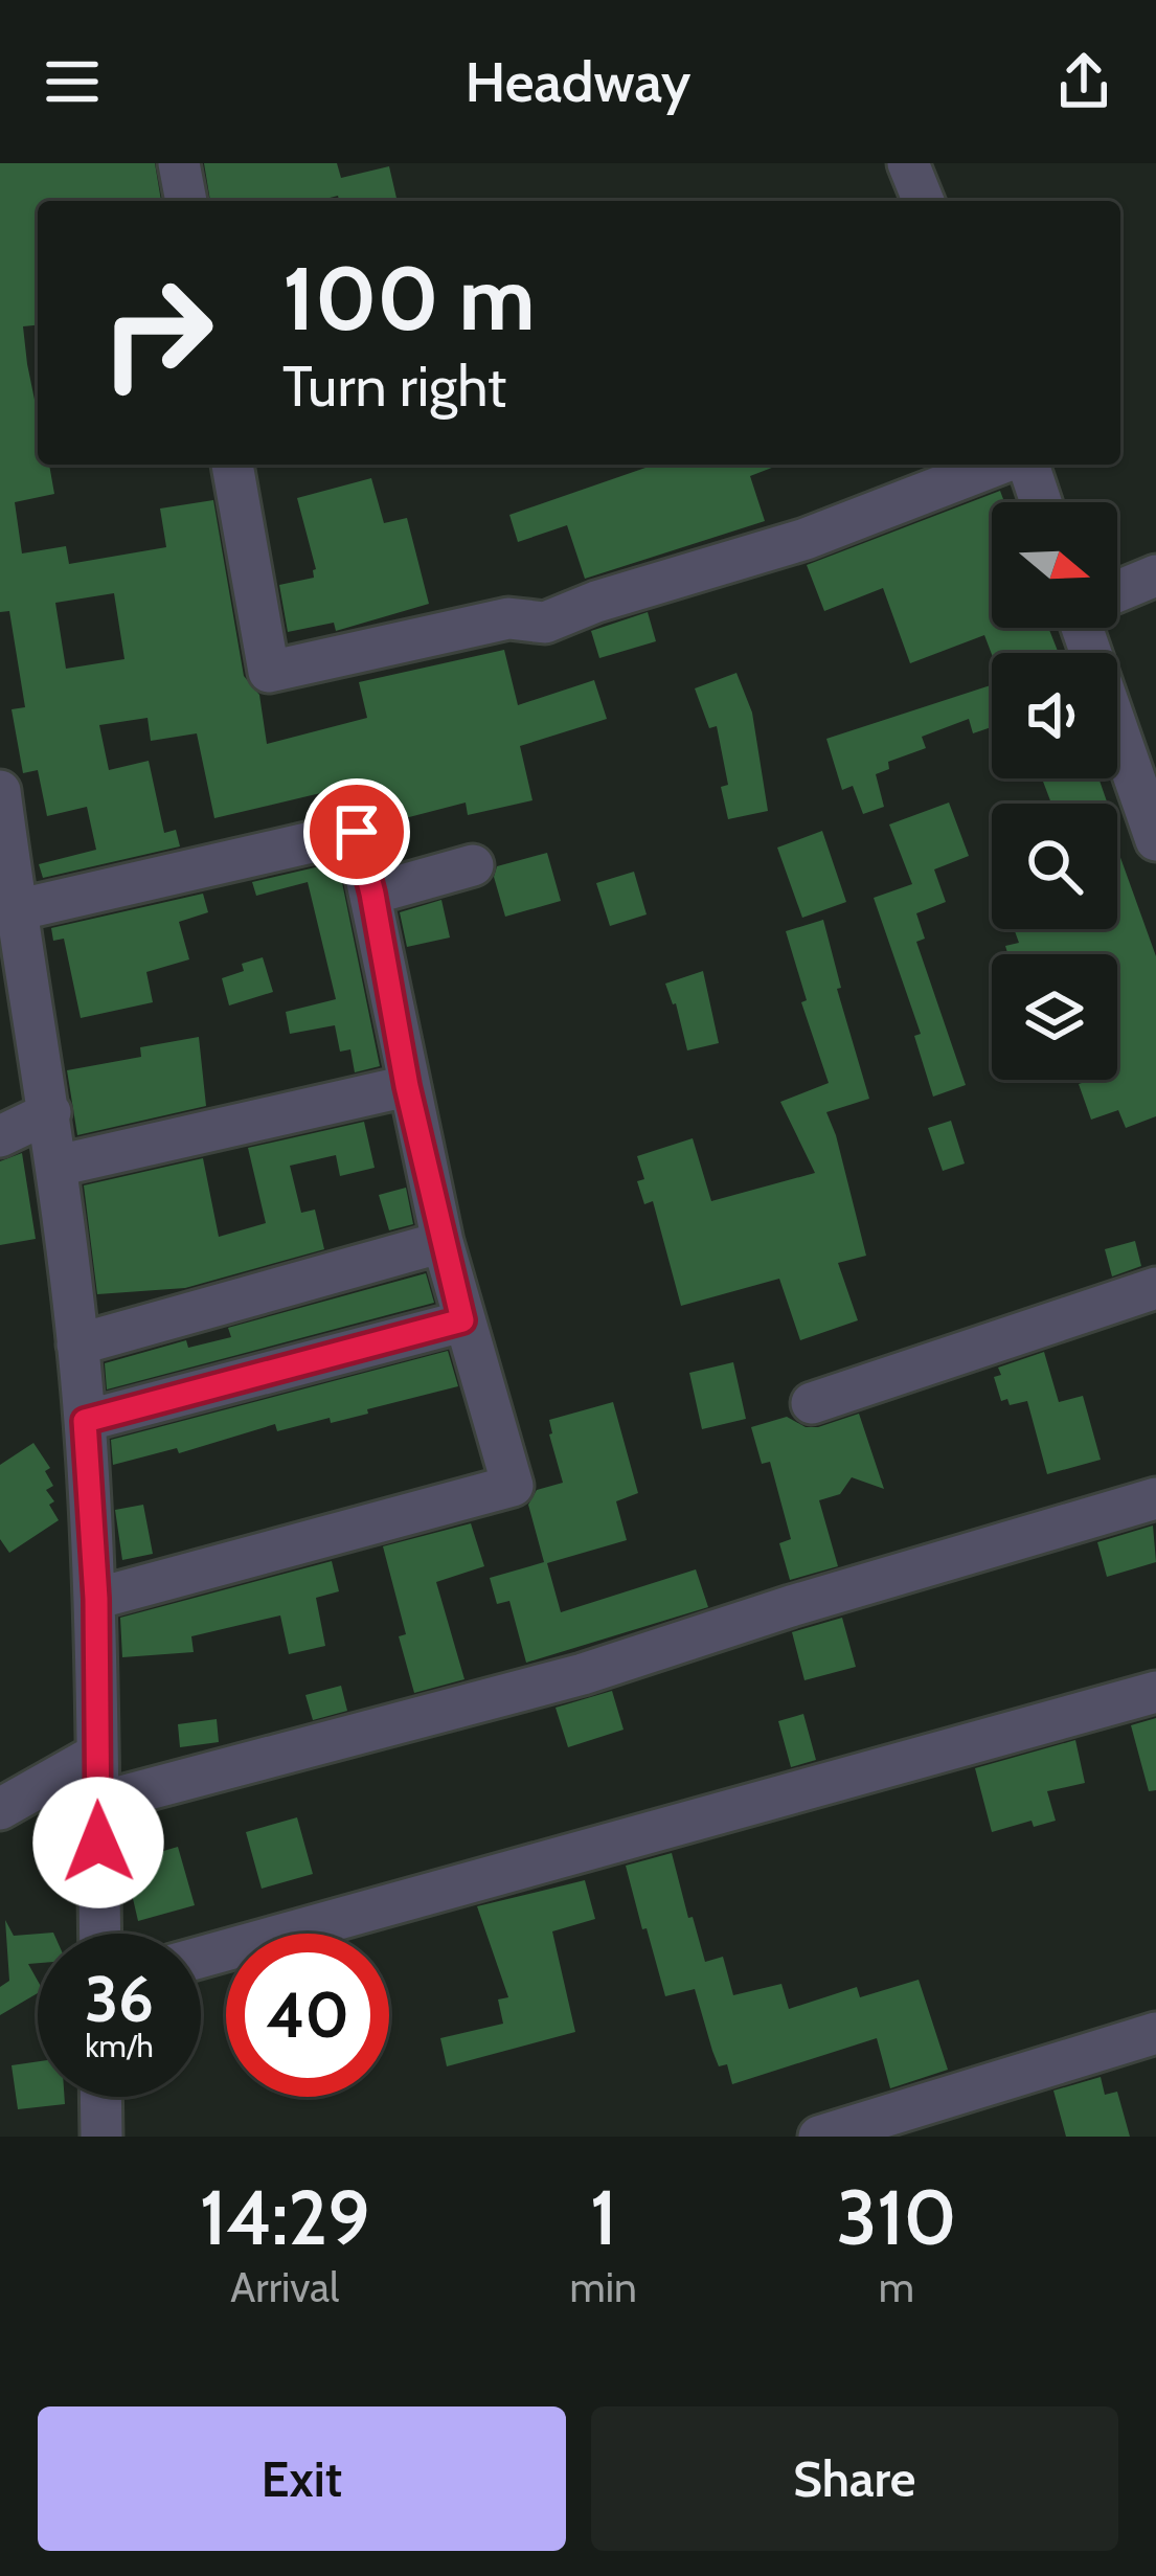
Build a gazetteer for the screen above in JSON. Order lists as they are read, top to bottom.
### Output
{
  "north": "right",
  "page": {
    "header": "Headway",
    "turn": ["100 m", "Turn right"],
    "speed": "36 km/h",
    "limit": "40",
    "eta": [
      "14:29",
      "Arrival",
      "1",
      "min",
      "310",
      "m"
    ],
    "buttons": ["Exit", "Share"]
  }
}
